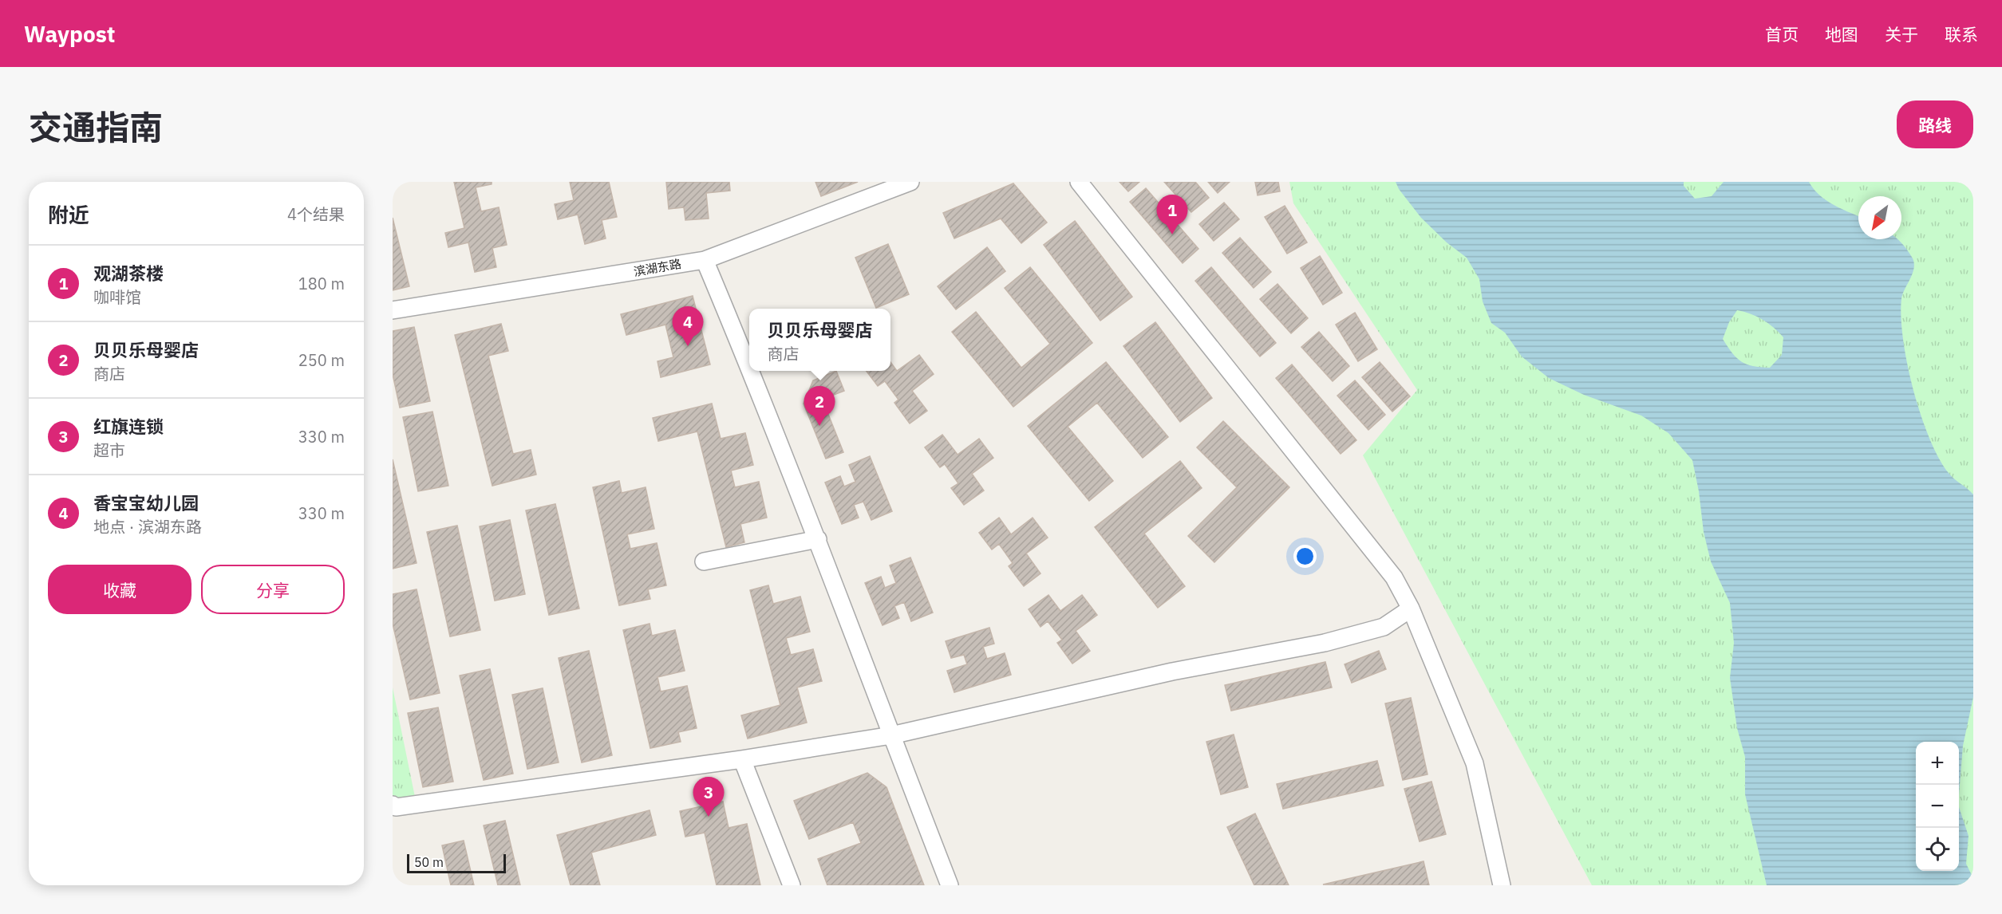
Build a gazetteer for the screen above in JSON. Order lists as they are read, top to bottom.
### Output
{
  "streets": {
    "street": ["滨湖东路"]
  },
  "scale_bar": "50 m",
  "north": "bottom left",
  "page": {
    "header": "Waypost",
    "nav": [
      "首页",
      "地图",
      "关于",
      "联系"
    ],
    "title": "交通指南",
    "buttons": [
      "路线",
      ["收藏", "分享"]
    ],
    "heading": ["附近", "4个结果"],
    "pins": [
      "1",
      "4",
      "2",
      "3"
    ],
    "list": [
      {
        "mark": "1",
        "name": "观湖茶楼",
        "note": "咖啡馆",
        "value": "180 m"
      },
      {
        "mark": "2",
        "name": "贝贝乐母婴店",
        "note": "商店",
        "value": "250 m"
      },
      {
        "mark": "3",
        "name": "红旗连锁",
        "note": "超市",
        "value": "330 m"
      },
      {
        "mark": "4",
        "name": "香宝宝幼儿园",
        "note": "地点 · 滨湖东路",
        "value": "330 m"
      }
    ],
    "popup": ["贝贝乐母婴店", "商店"],
    "map_buttons": ["+", "−"],
    "scale": "50 m"
  }
}
